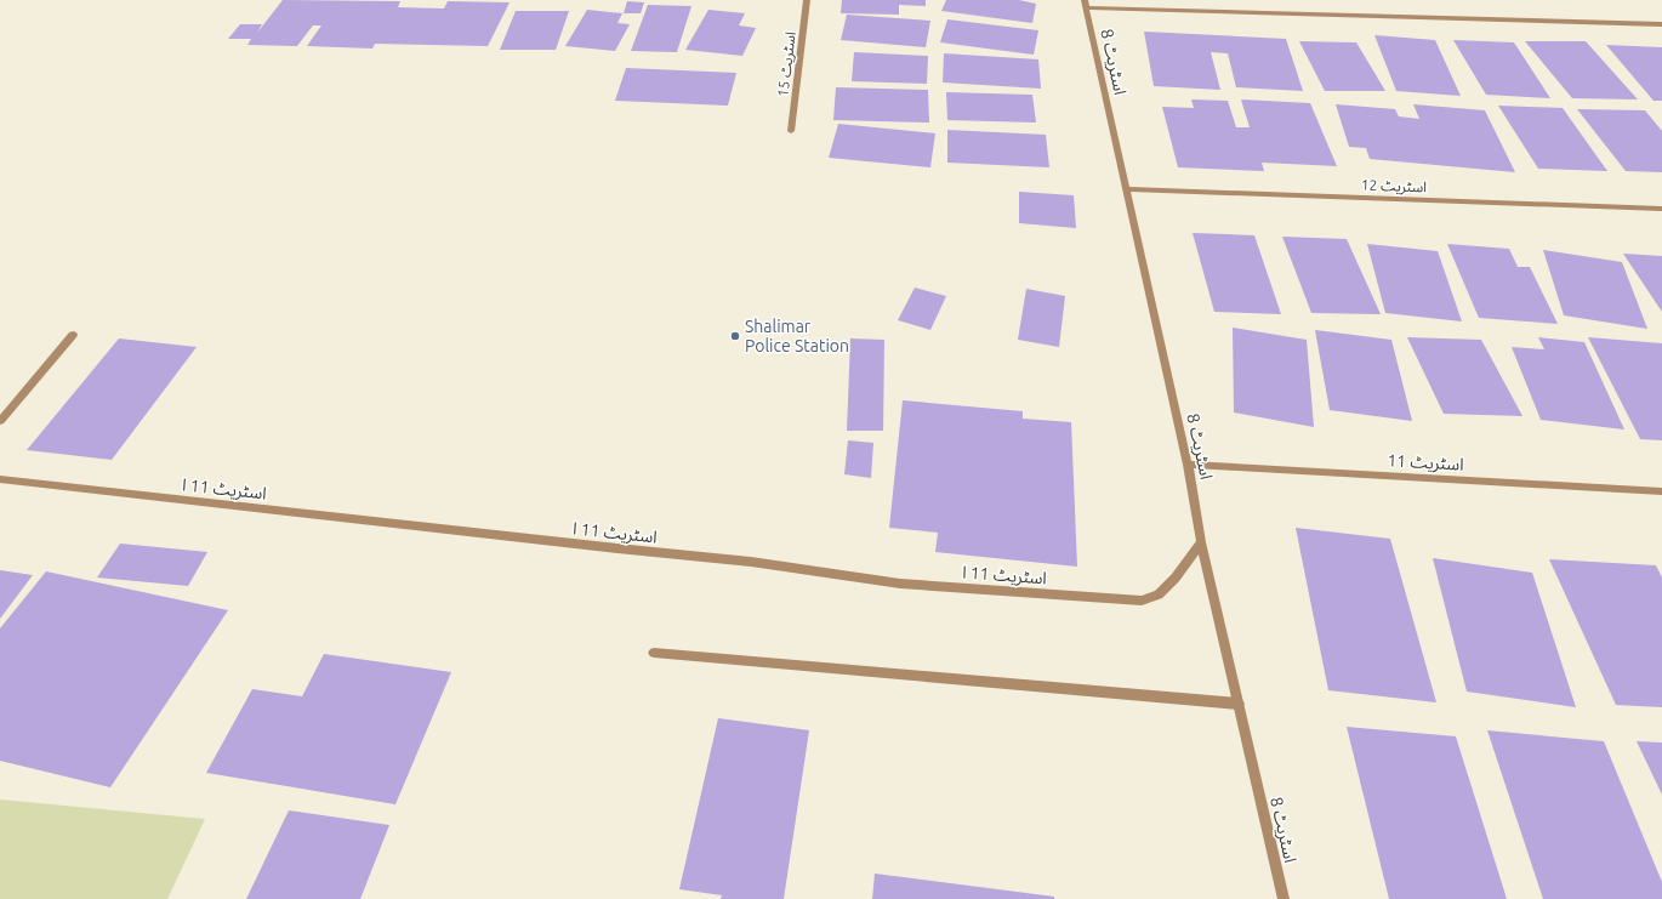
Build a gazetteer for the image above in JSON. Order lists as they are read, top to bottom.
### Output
{
  "streets": {
    "street": [
      "اسٹریٹ 8",
      "اسٹریٹ 15",
      "اسٹریٹ 12",
      "اسٹریٹ 11",
      "اسٹریٹ 11 ا"
    ]
  },
  "crossings": [
    ["اسٹریٹ 8", "اسٹریٹ 12"],
    ["اسٹریٹ 8", "اسٹریٹ 11"],
    ["اسٹریٹ 8", "اسٹریٹ 11 ا"]
  ],
  "places": ["Shalimar Police Station"]
}
